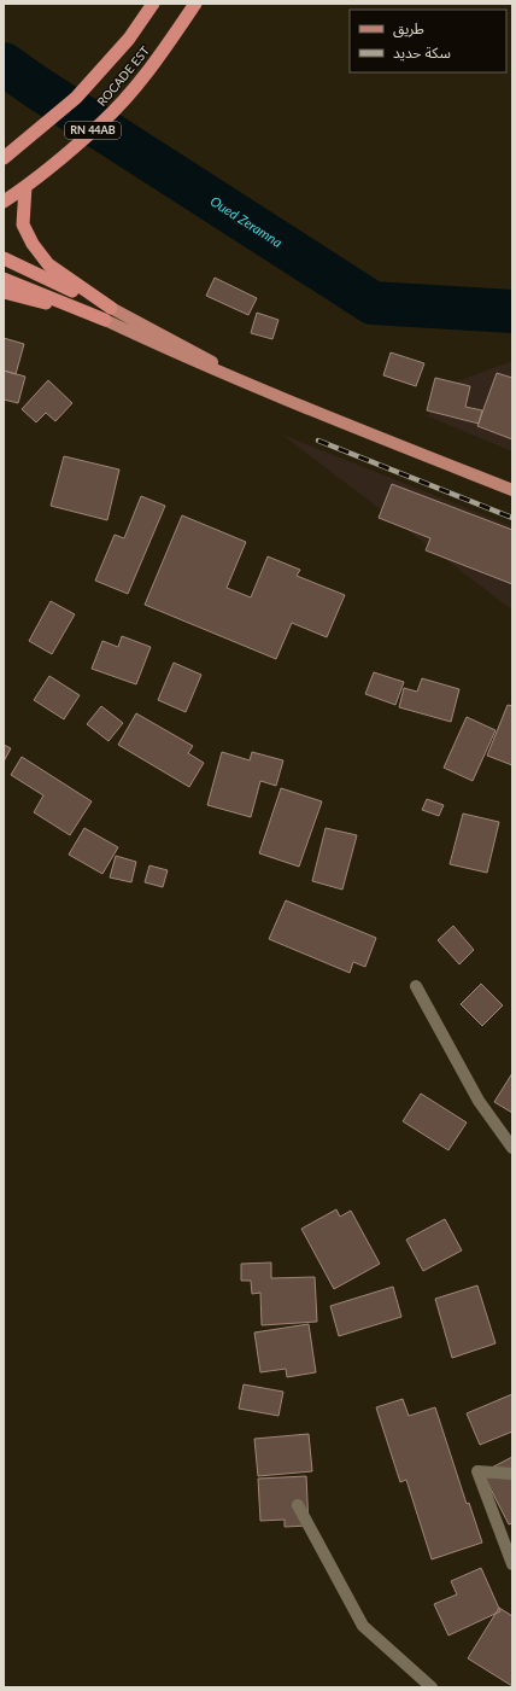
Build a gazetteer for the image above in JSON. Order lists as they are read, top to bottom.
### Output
{
  "streets": {
    "highway": ["ROCADE EST", "RN 44AB"]
  },
  "crossings": [
    ["ROCADE EST", "RN 44AB"]
  ],
  "water": ["Oued Zeramna"],
  "legend": ["طريق", "سكة حديد"]
}
